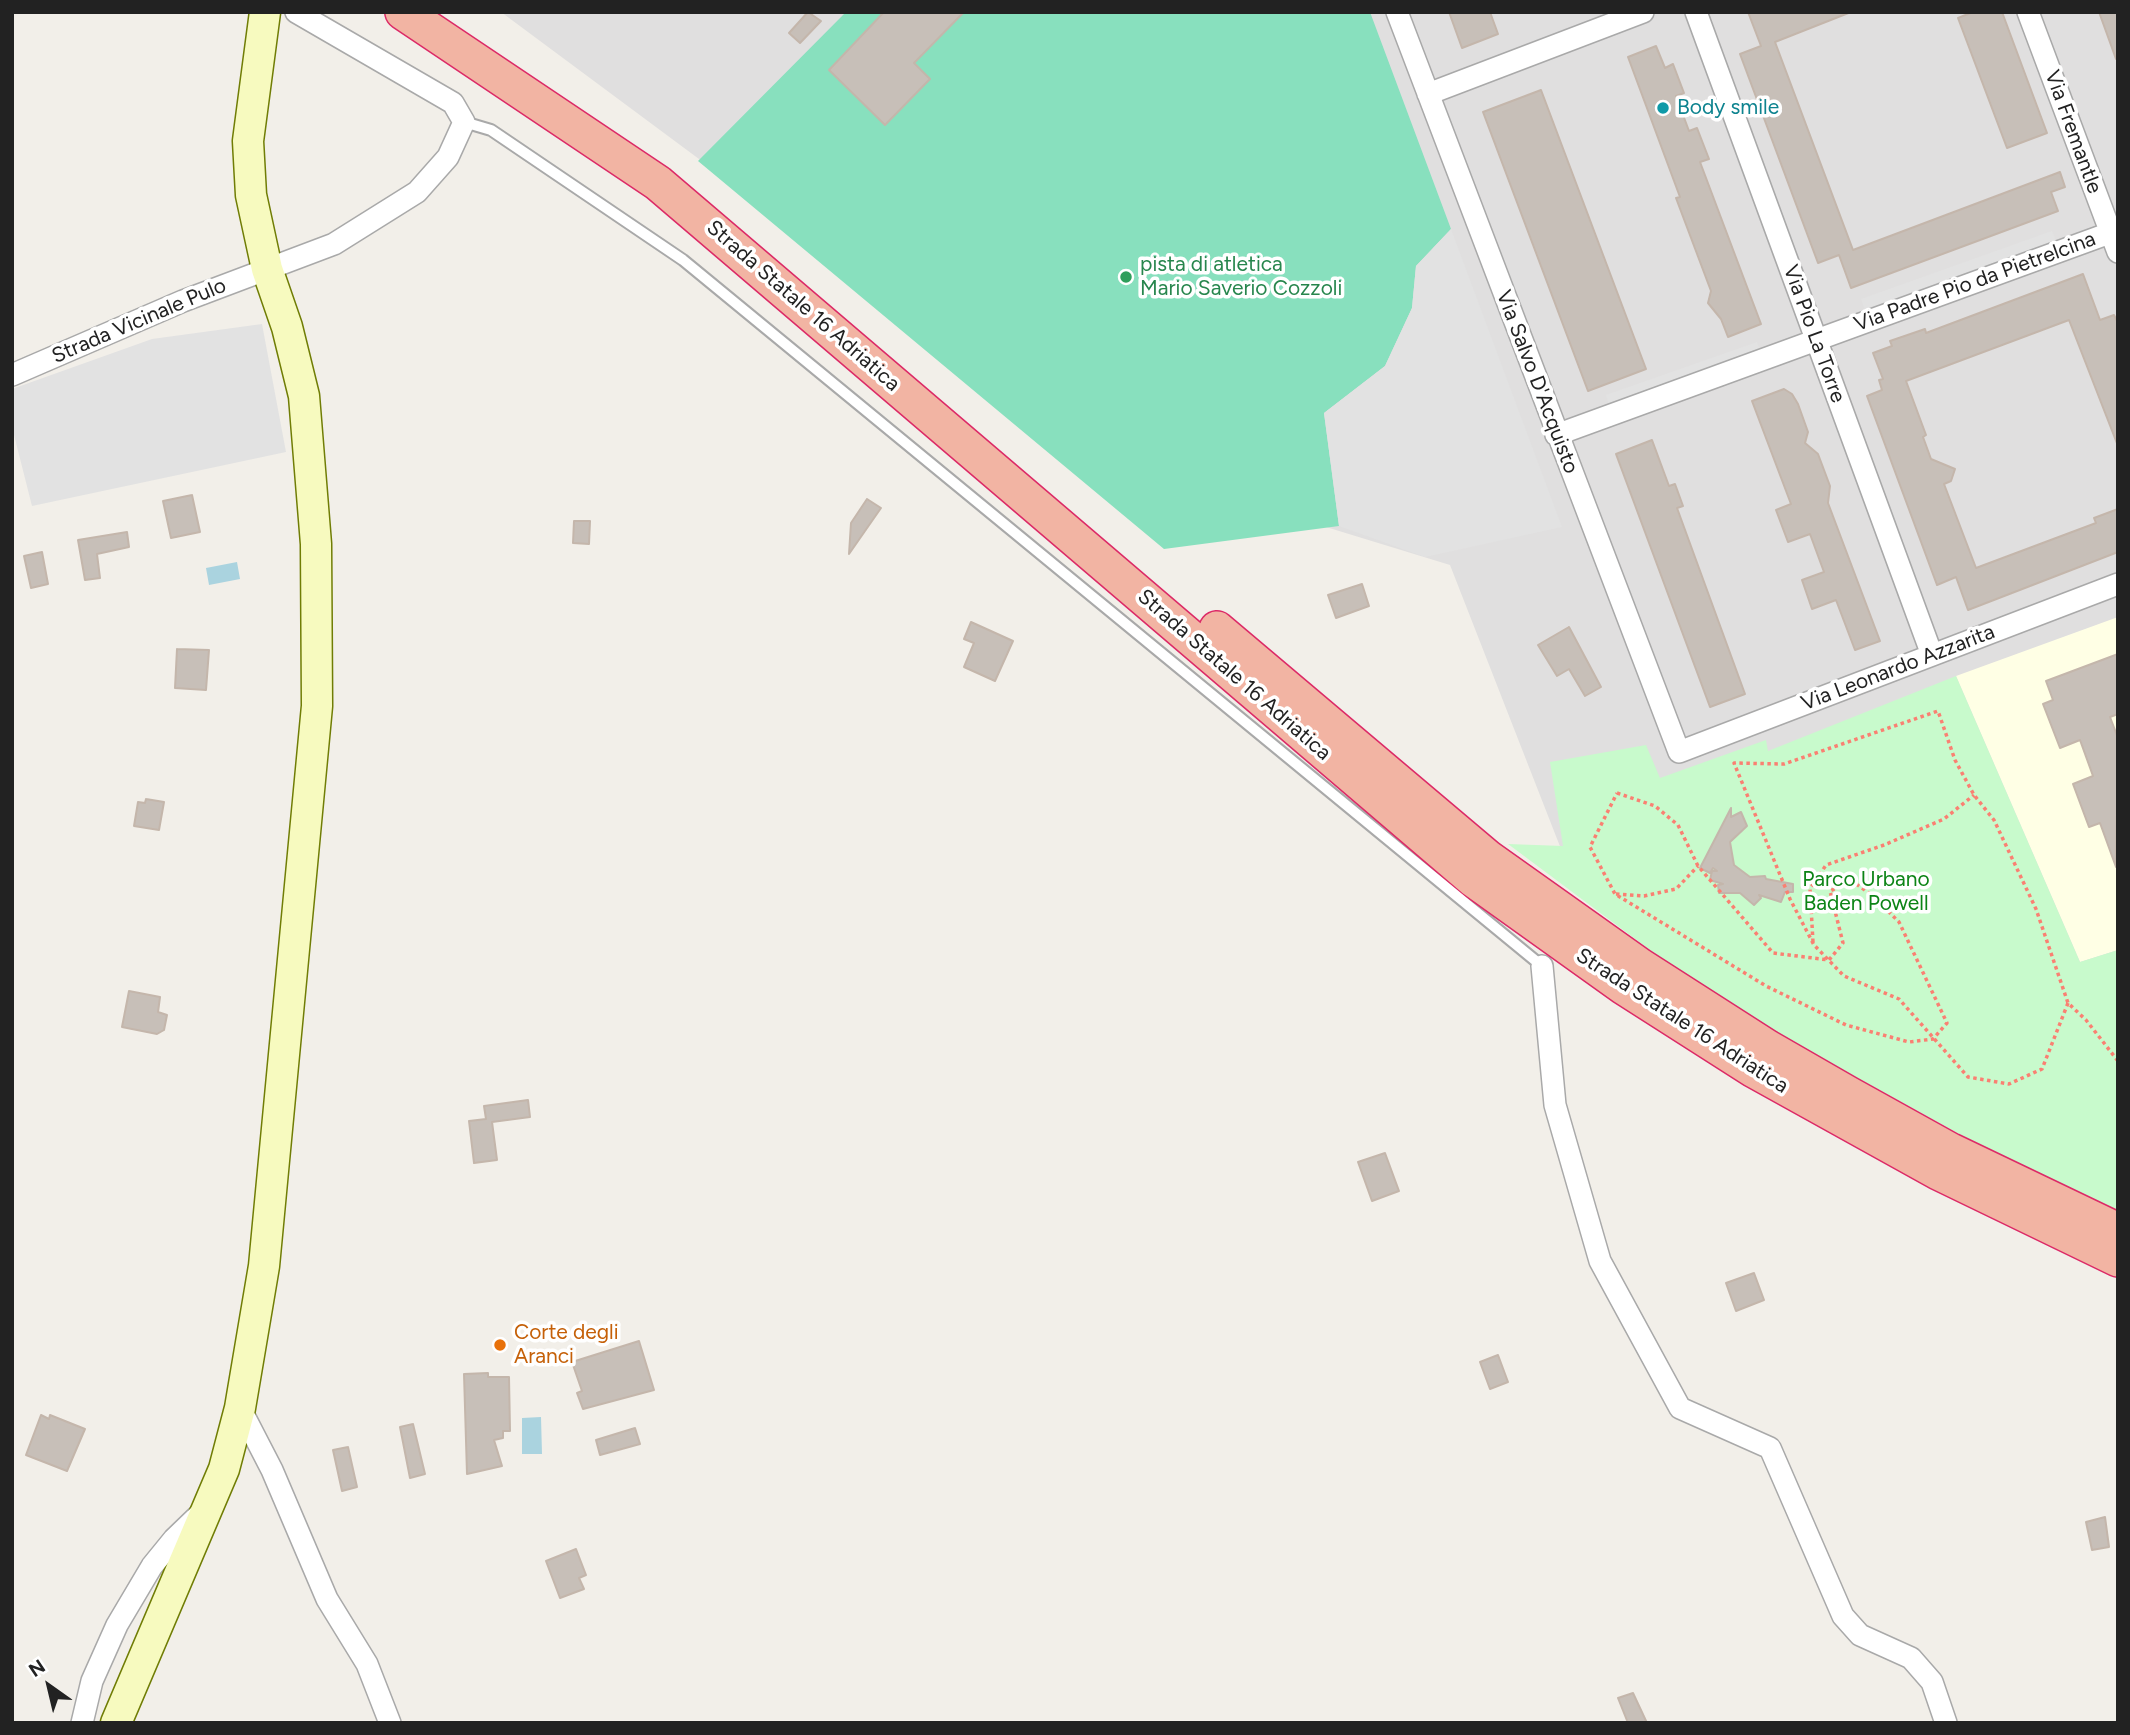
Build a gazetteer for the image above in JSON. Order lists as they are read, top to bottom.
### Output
{
  "streets": {
    "highway": ["Strada Statale 16 Adriatica"],
    "street": [
      "Via Fremantle",
      "Via Padre Pio da Pietrelcina",
      "Strada Vicinale Pulo",
      "Via Pio La Torre",
      "Via Salvo D'Acquisto",
      "Via Leonardo Azzarita"
    ]
  },
  "crossings": [
    ["Via Fremantle", "Via Padre Pio da Pietrelcina"],
    ["Via Padre Pio da Pietrelcina", "Via Pio La Torre"],
    ["Via Padre Pio da Pietrelcina", "Via Salvo D'Acquisto"],
    ["Via Pio La Torre", "Via Leonardo Azzarita"],
    ["Via Salvo D'Acquisto", "Via Leonardo Azzarita"]
  ],
  "parks": ["Parco Urbano Baden Powell"],
  "places": ["Body smile", "pista di atletica Mario Saverio Cozzoli", "Corte degli Aranci"],
  "north": "top left"
}
